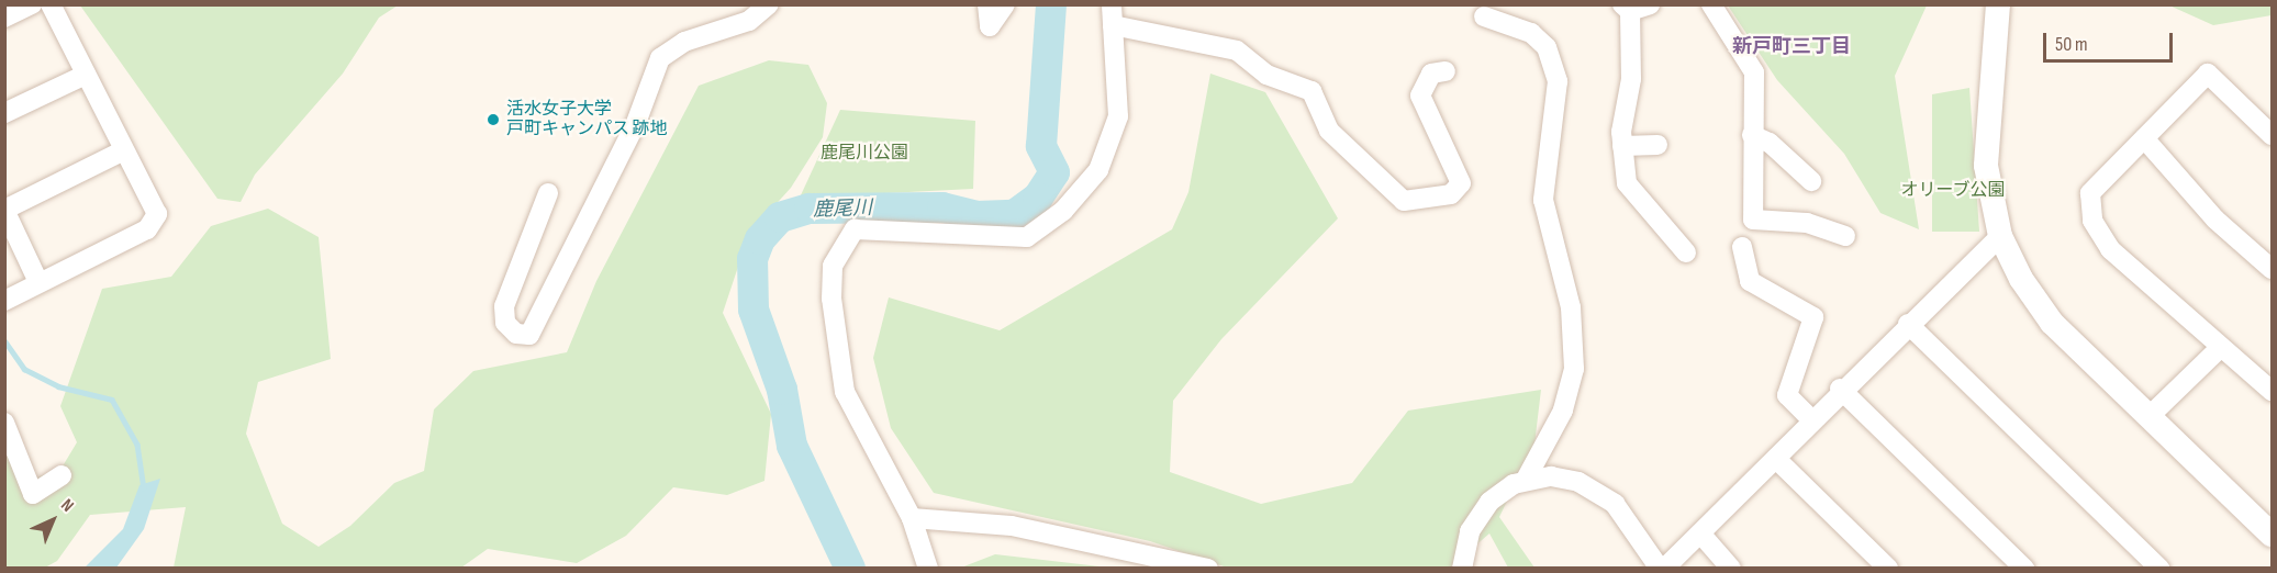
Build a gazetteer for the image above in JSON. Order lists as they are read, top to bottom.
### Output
{
  "districts": ["新戸町三丁目"],
  "water": ["鹿尾川"],
  "parks": ["鹿尾川公園", "オリーブ公園"],
  "places": ["活水女子大学 戸町キャンパス 跡地"],
  "scale_bar": "50 m",
  "north": "top right"
}
